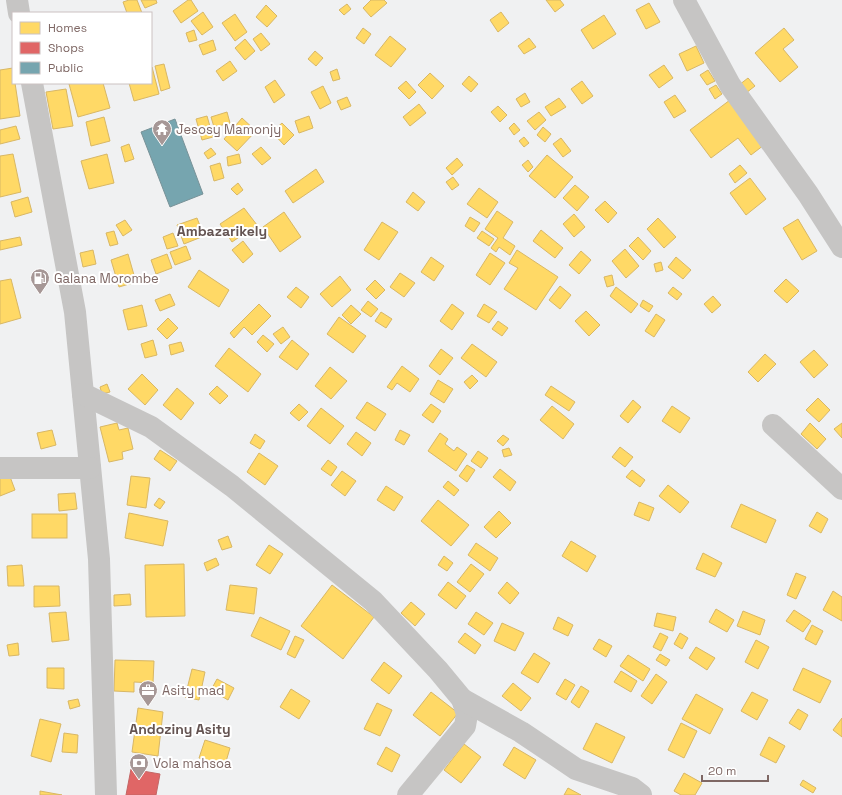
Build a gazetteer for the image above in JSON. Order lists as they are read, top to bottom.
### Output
{
  "districts": ["Ambazarikely", "Andoziny Asity"],
  "places": {
    "temple": ["Jesosy Mamonjy"],
    "fuel station": ["Galana Morombe"],
    "office": ["Asity mad"],
    "bank": ["Vola mahsoa"]
  },
  "legend": ["Homes", "Shops", "Public"],
  "scale_bar": "20 m"
}
